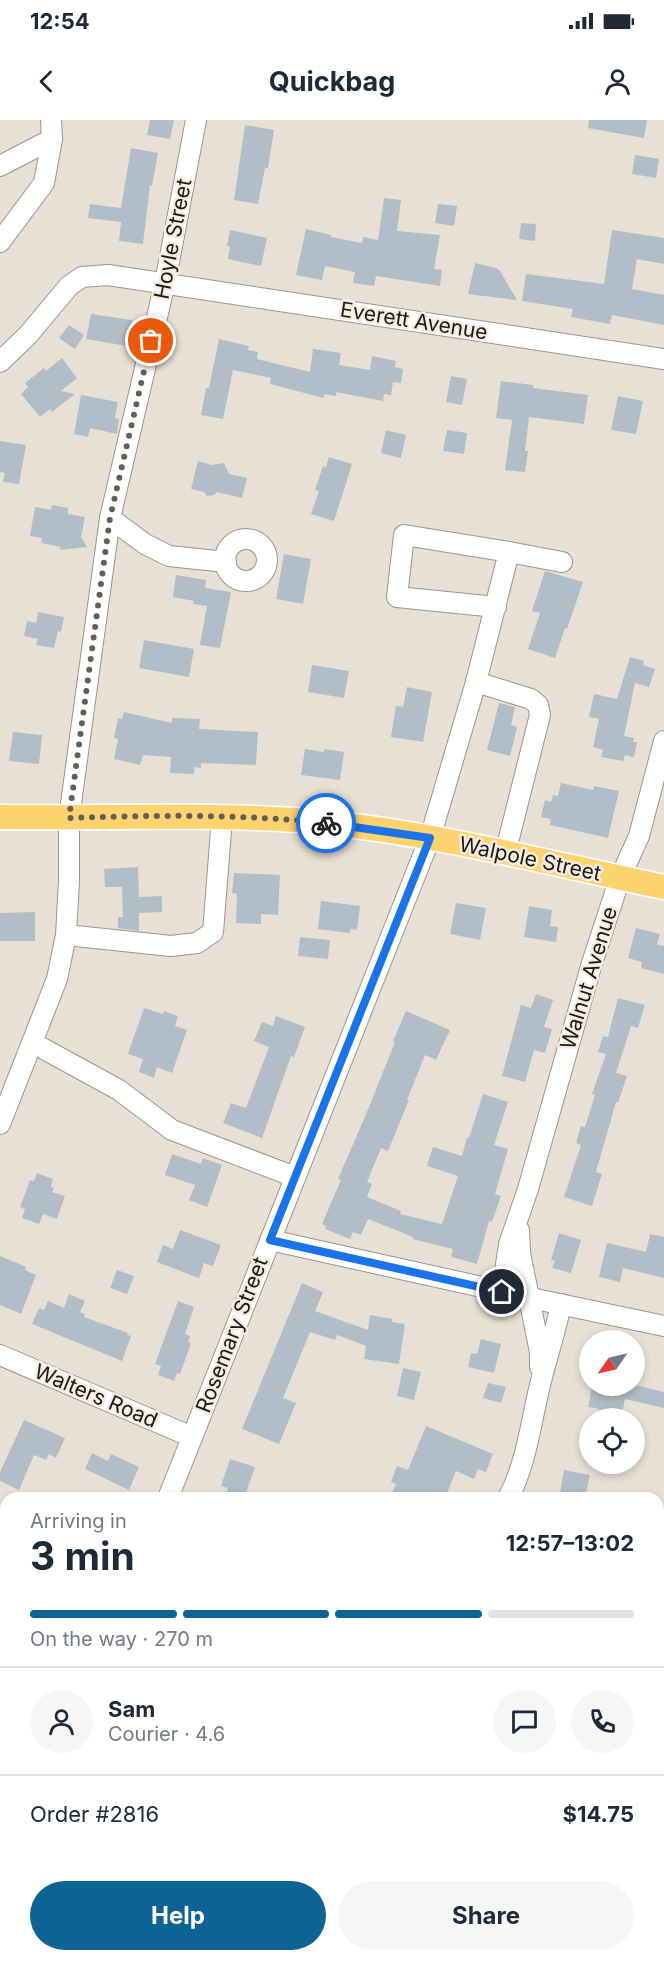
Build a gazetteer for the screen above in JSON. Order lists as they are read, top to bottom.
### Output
{
  "streets": {
    "main road": ["Walpole Street"],
    "street": [
      "Hoyle Street",
      "Everett Avenue",
      "Walnut Avenue",
      "Rosemary Street",
      "Walters Road"
    ]
  },
  "crossings": [
    ["Hoyle Street", "Everett Avenue"],
    ["Hoyle Street", "Walpole Street"],
    ["Walpole Street", "Walnut Avenue"],
    ["Walpole Street", "Rosemary Street"],
    ["Rosemary Street", "Walters Road"]
  ],
  "north": "bottom left",
  "page": {
    "status": "12:54",
    "header": "Quickbag",
    "heading": ["3 min", "Arriving in", "12:57–13:02"],
    "panel": [
      "Sam",
      "Courier · 4.6",
      "Order #2816",
      "$14.75"
    ],
    "bar": "On the way · 270 m",
    "buttons": ["Help", "Share"]
  }
}
